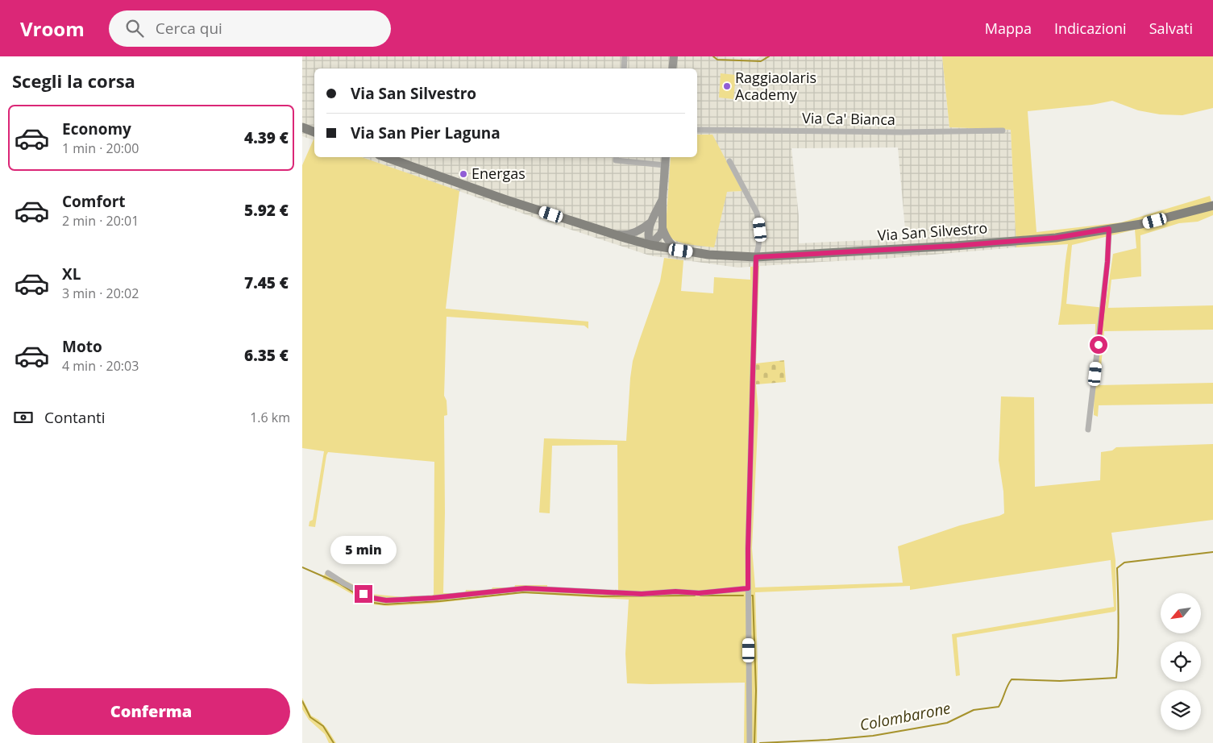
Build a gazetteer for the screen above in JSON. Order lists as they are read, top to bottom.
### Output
{
  "streets": {
    "main road": ["Via San Silvestro"],
    "street": ["Via Ca' Bianca"]
  },
  "water": ["Colombarone"],
  "places": ["Raggiaolaris Academy", "Energas"],
  "north": "bottom left",
  "page": {
    "header": "Vroom",
    "search": "Cerca qui",
    "nav": ["Mappa", "Indicazioni", "Salvati"],
    "heading": "Scegli la corsa",
    "banner": ["Via San Silvestro", "Via San Pier Laguna"],
    "list": [
      {
        "name": "Economy",
        "note": "1 min · 20:00",
        "value": "4.39 €"
      },
      {
        "name": "Comfort",
        "note": "2 min · 20:01",
        "value": "5.92 €"
      },
      {
        "name": "XL",
        "note": "3 min · 20:02",
        "value": "7.45 €"
      },
      {
        "name": "Moto",
        "note": "4 min · 20:03",
        "value": "6.35 €"
      }
    ],
    "pay": ["Contanti", "1.6 km"],
    "bubble": "5 min",
    "buttons": "Conferma"
  }
}
